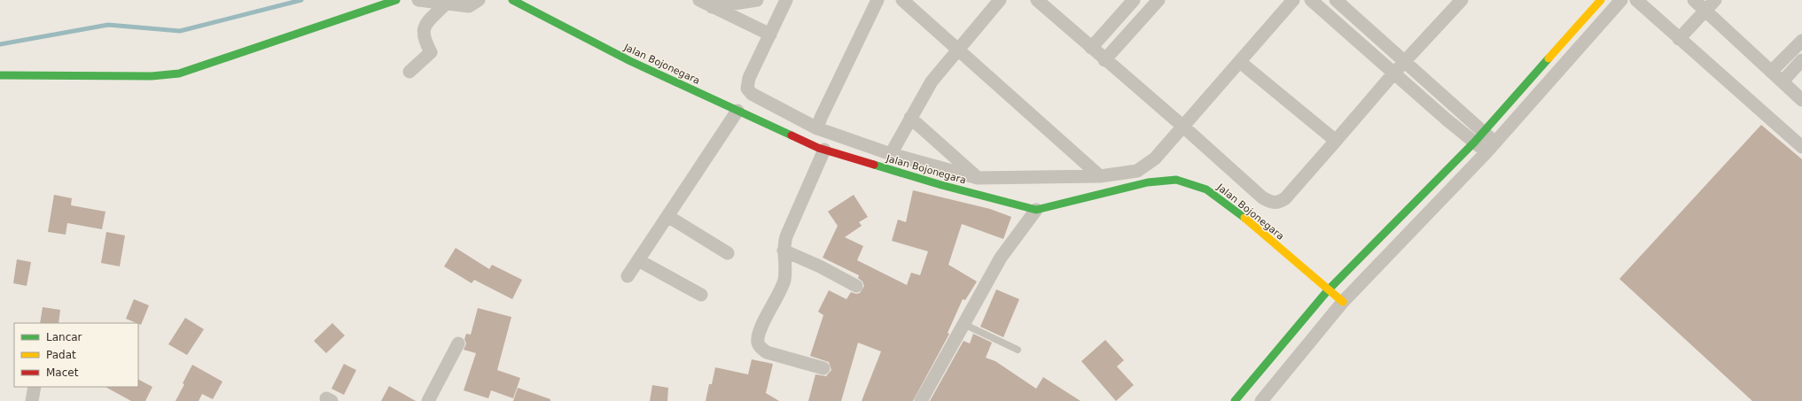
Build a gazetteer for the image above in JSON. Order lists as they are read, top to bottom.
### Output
{
  "streets": {
    "street": ["Jalan Bojonegara"]
  },
  "legend": ["Lancar", "Padat", "Macet"]
}
